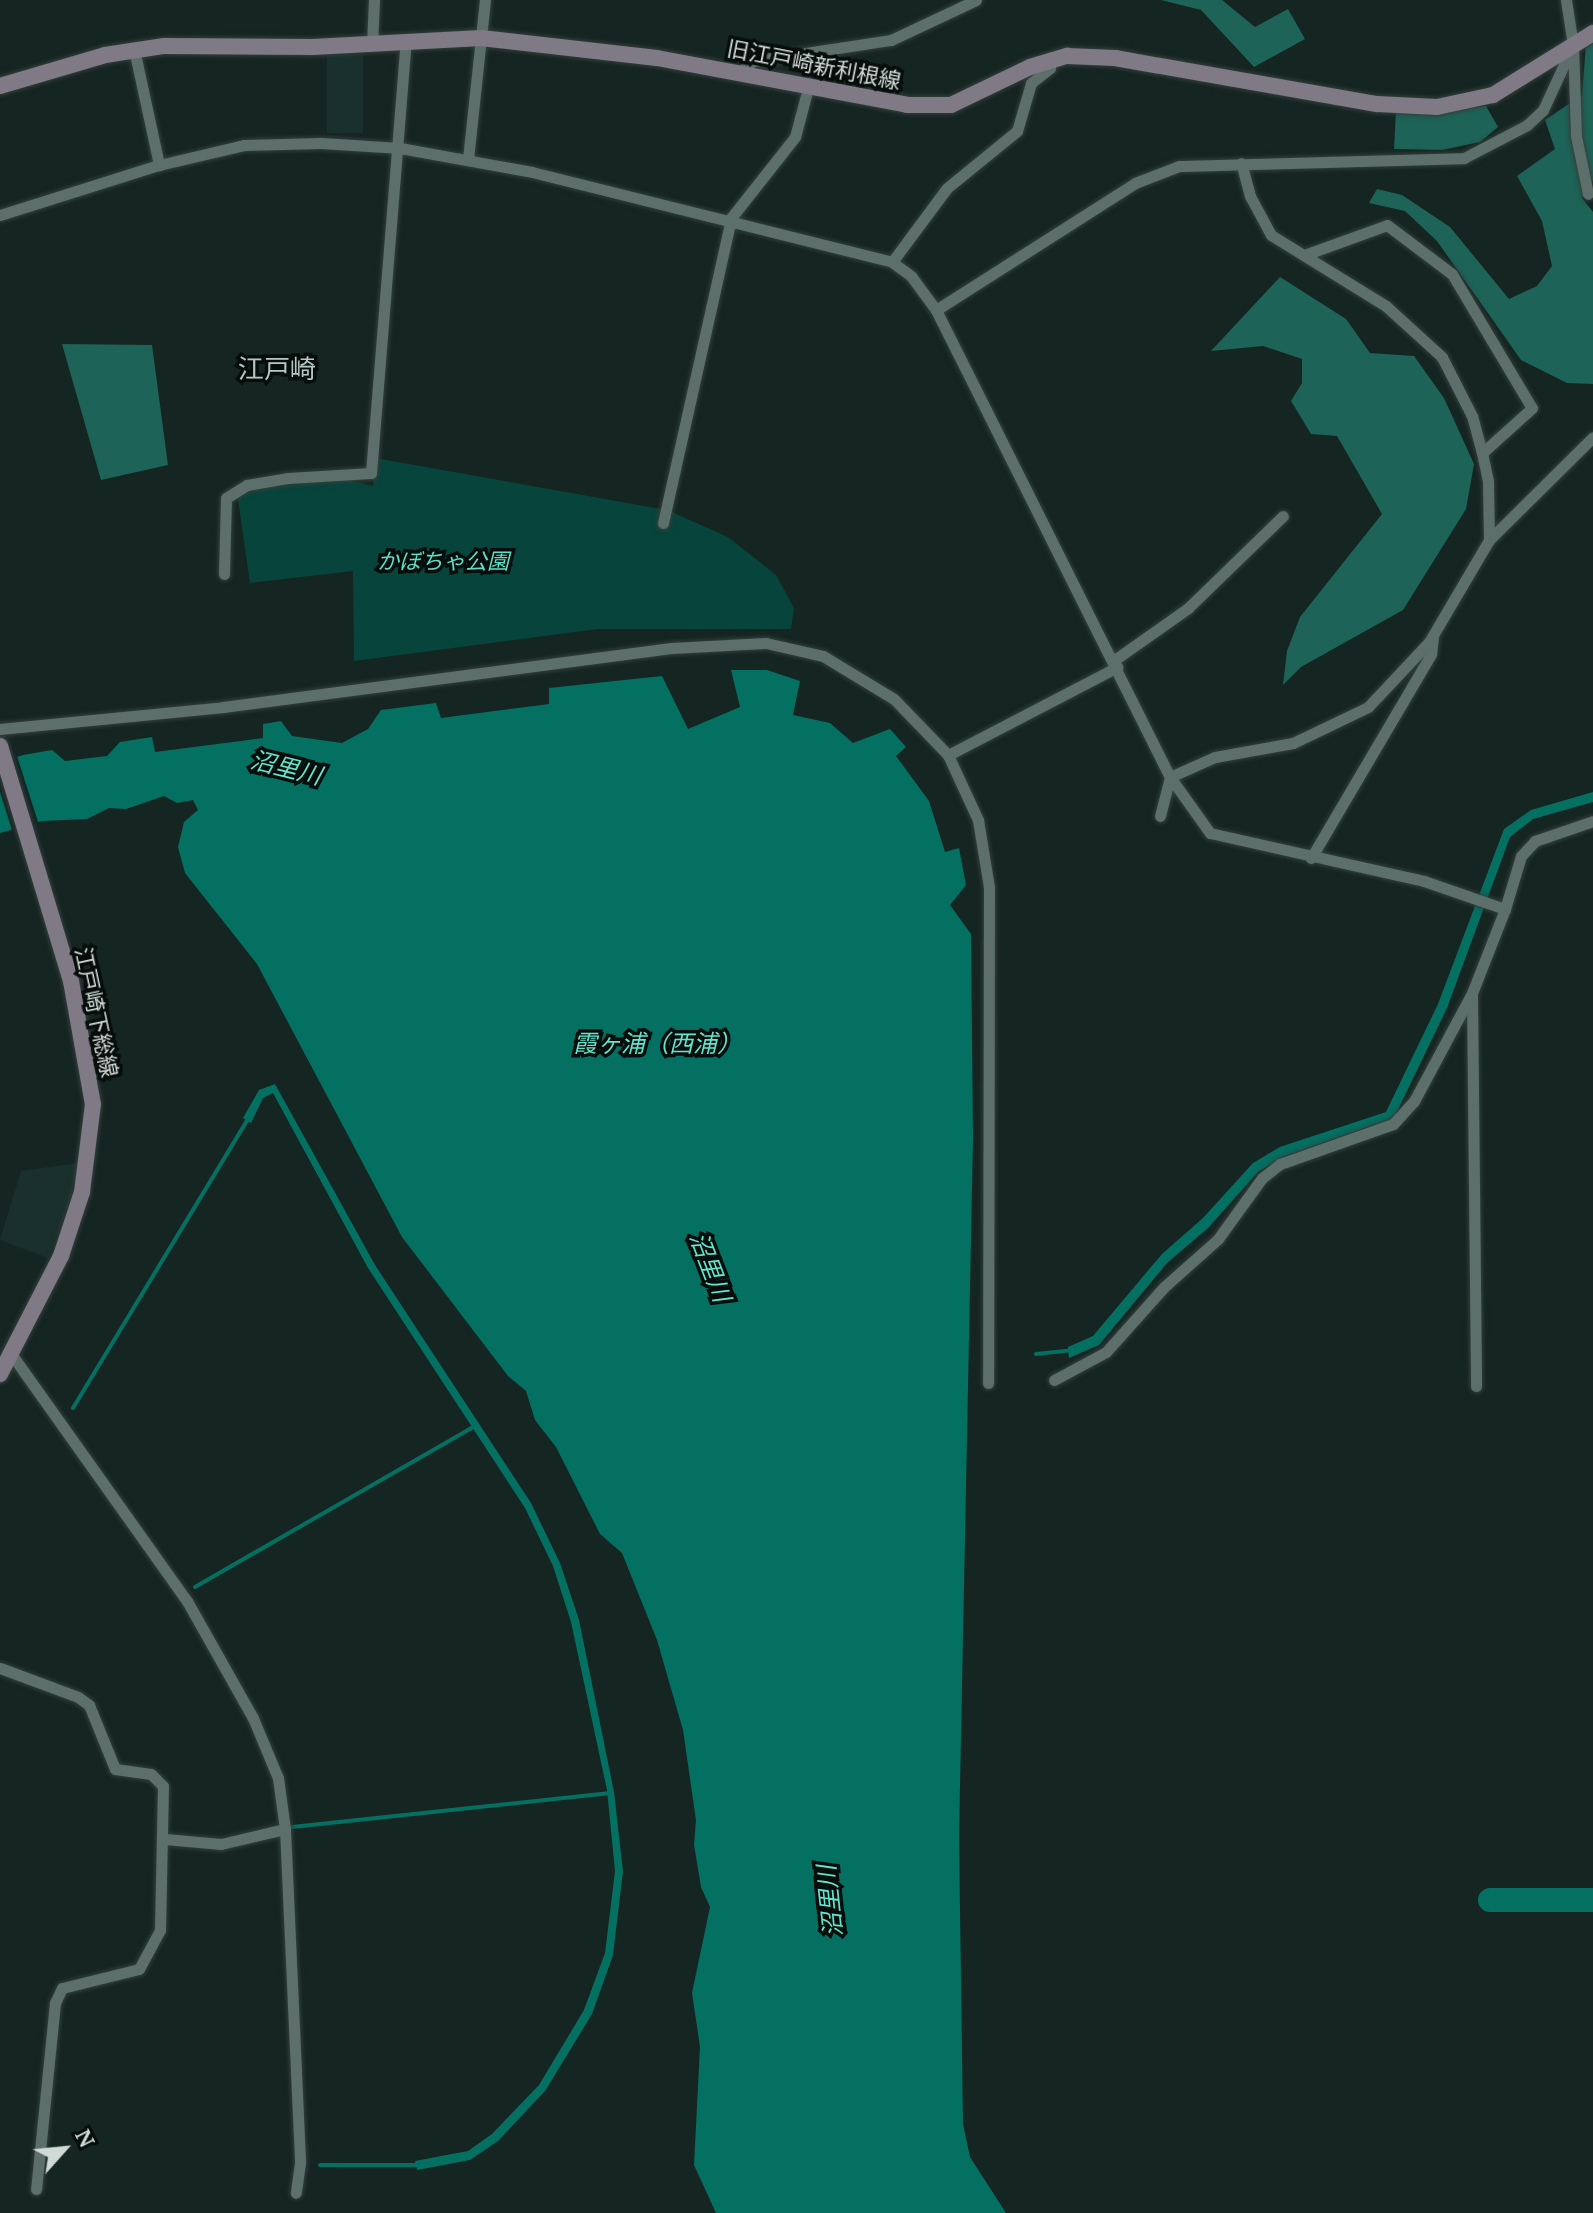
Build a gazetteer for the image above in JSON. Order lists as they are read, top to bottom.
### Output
{
  "streets": {
    "street": ["旧江戸崎新利根線", "江戸崎下総線"]
  },
  "districts": ["江戸崎"],
  "water": ["沼里川", "霞ヶ浦（西浦）"],
  "parks": ["かぼちゃ公園"],
  "north": "top right"
}
